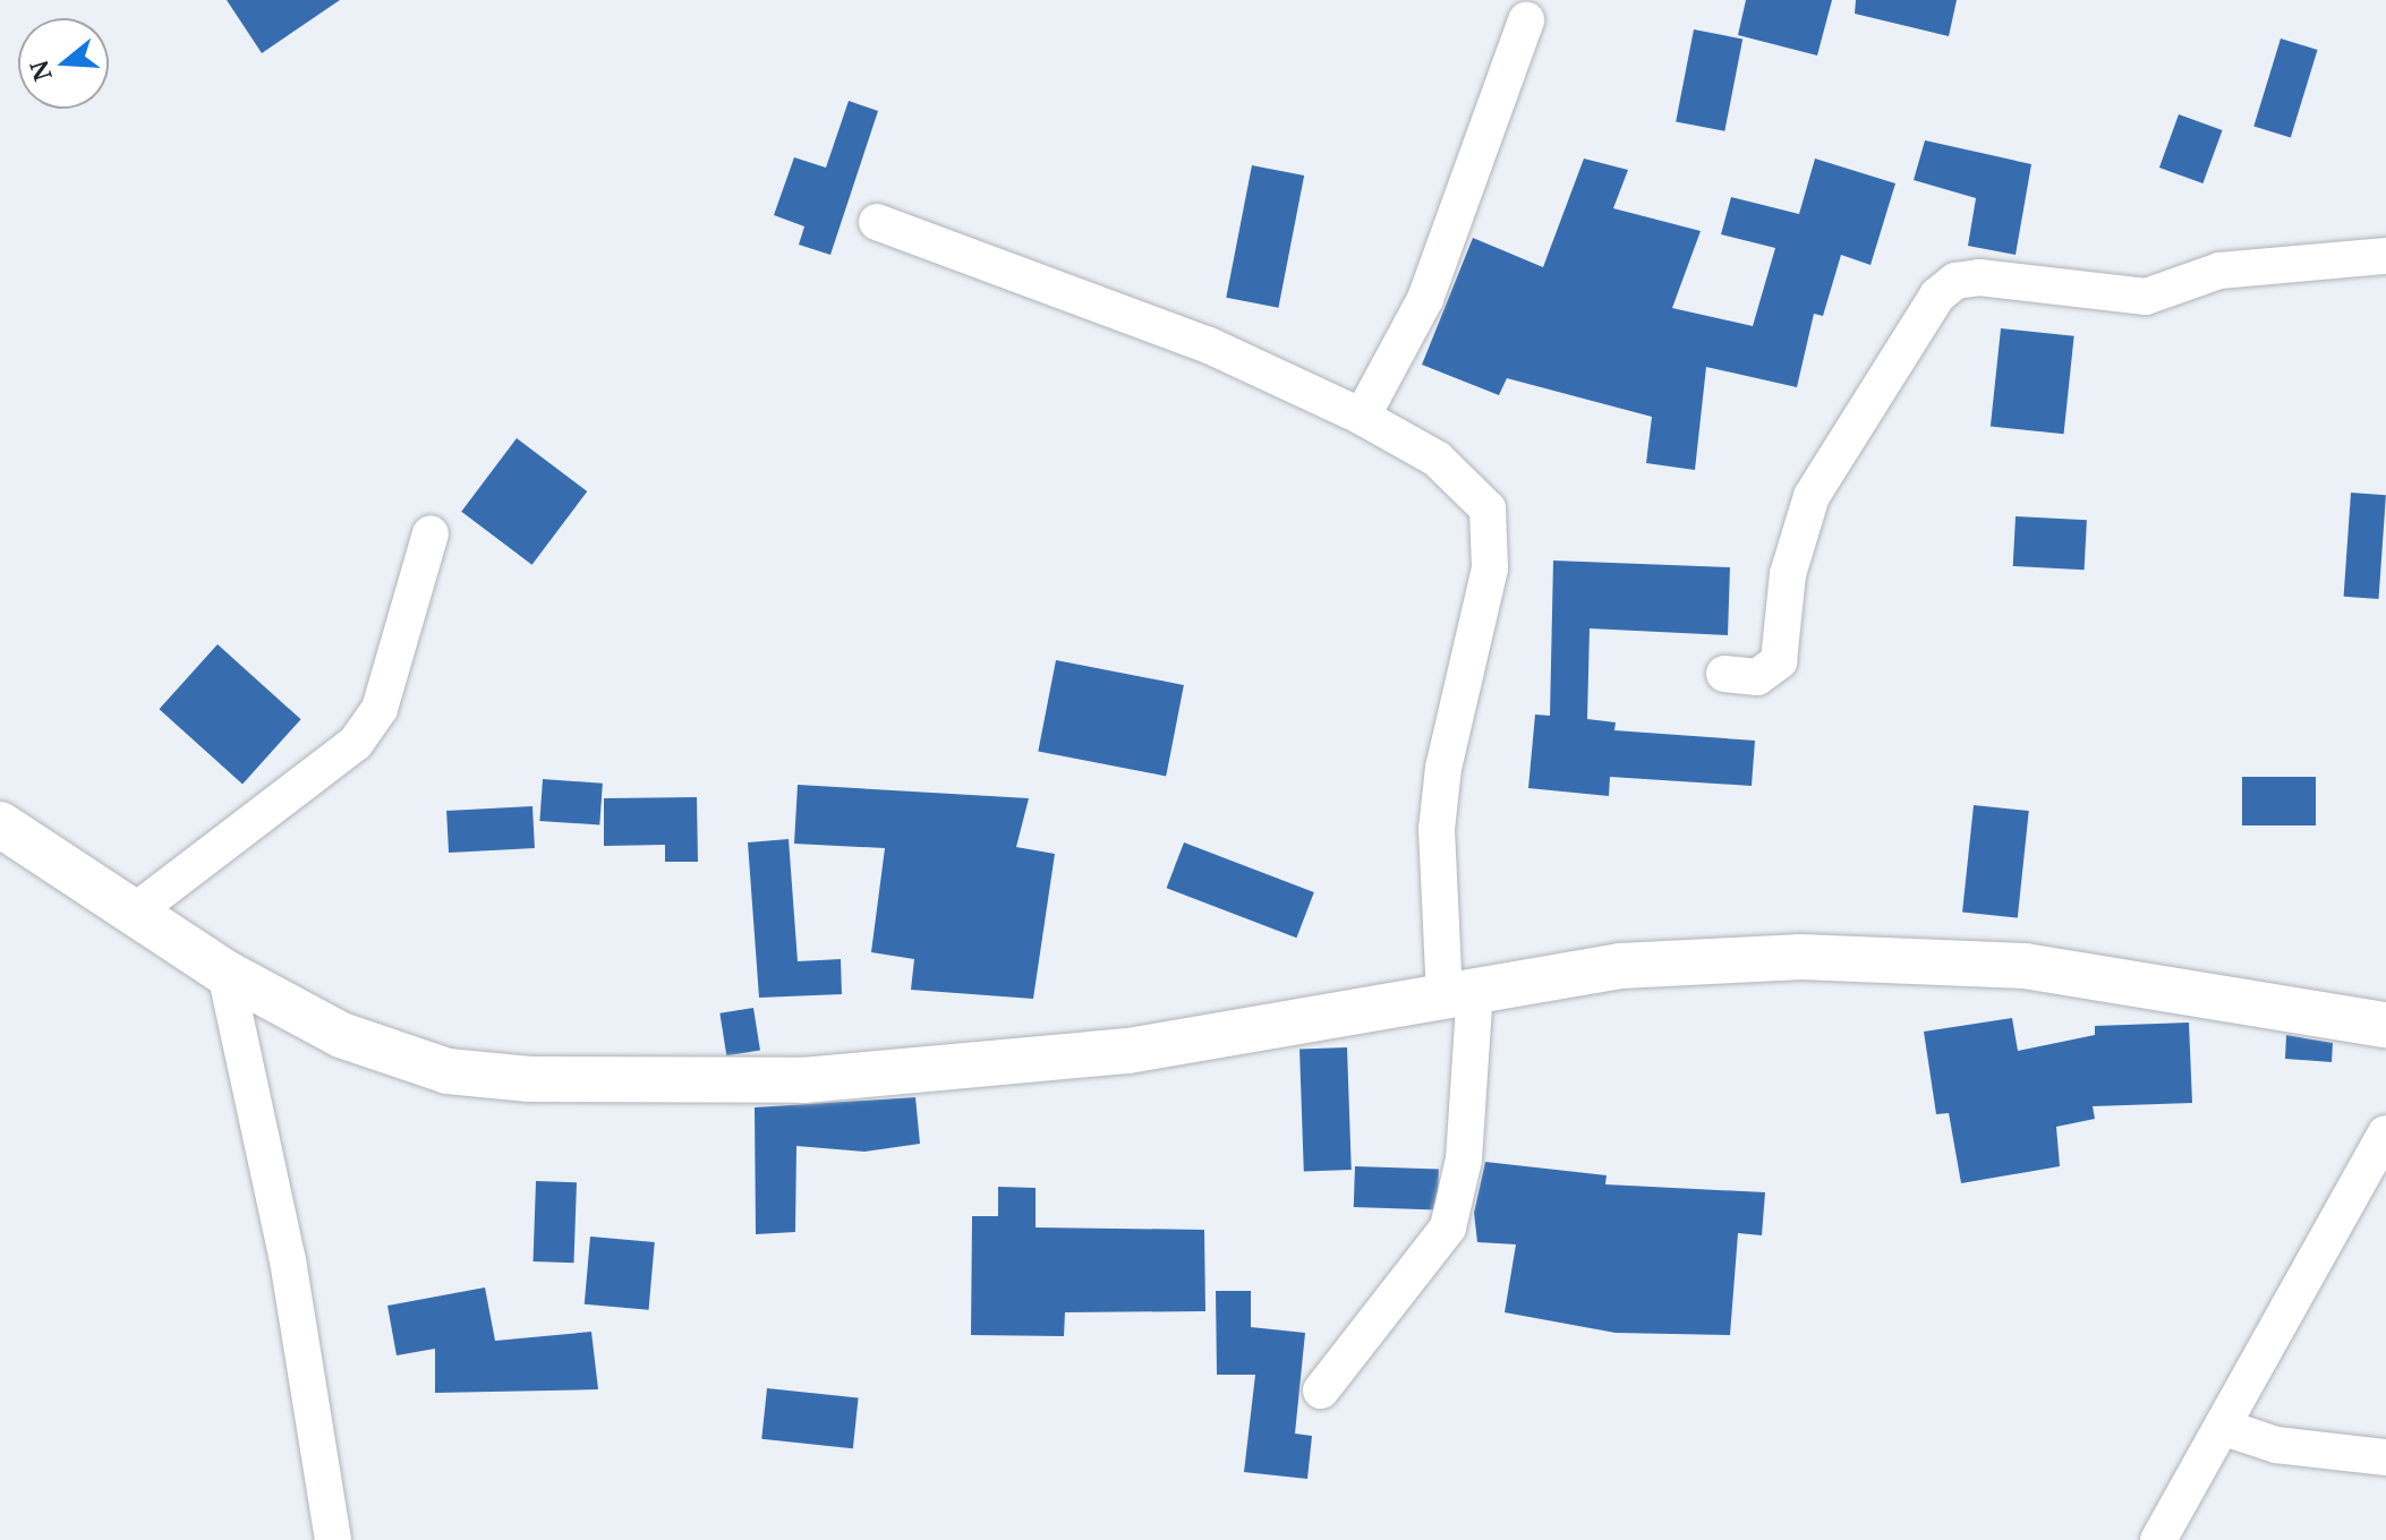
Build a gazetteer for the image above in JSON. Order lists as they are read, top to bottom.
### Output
{
  "north": "left"
}
